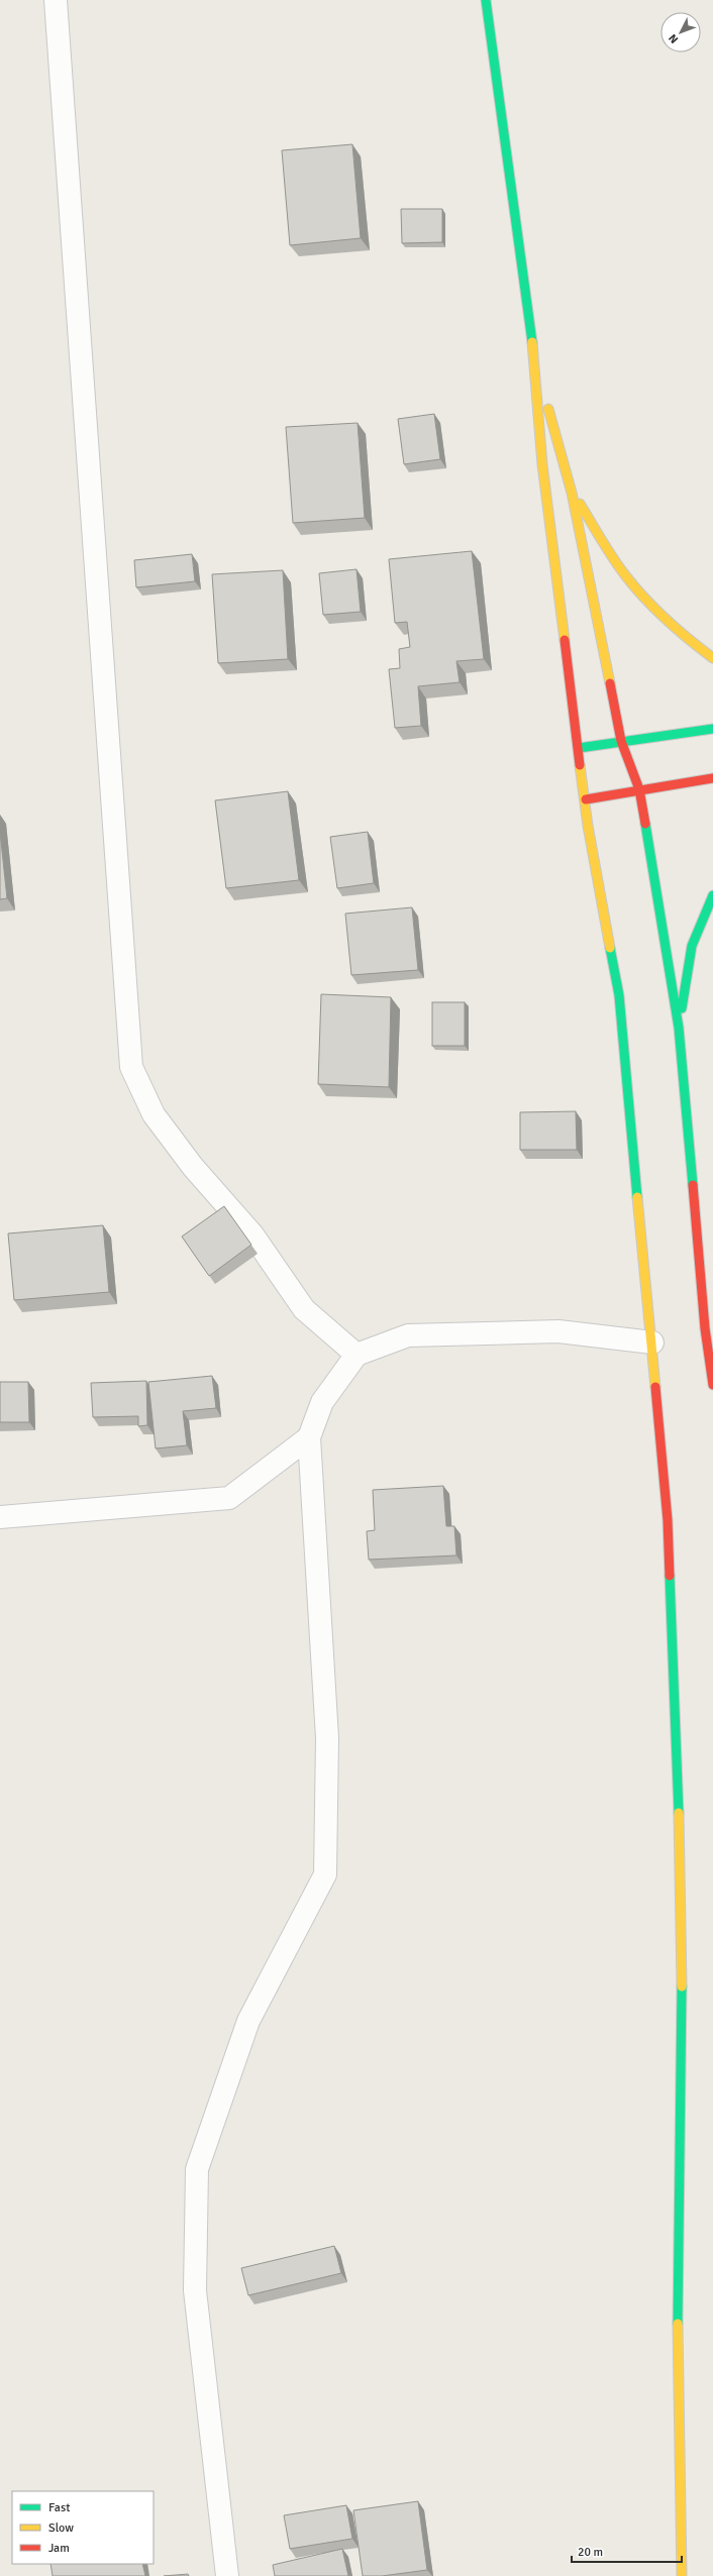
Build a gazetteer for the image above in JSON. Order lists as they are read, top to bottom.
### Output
{
  "legend": ["Fast", "Slow", "Jam"],
  "scale_bar": "20 m",
  "north": "bottom left"
}
